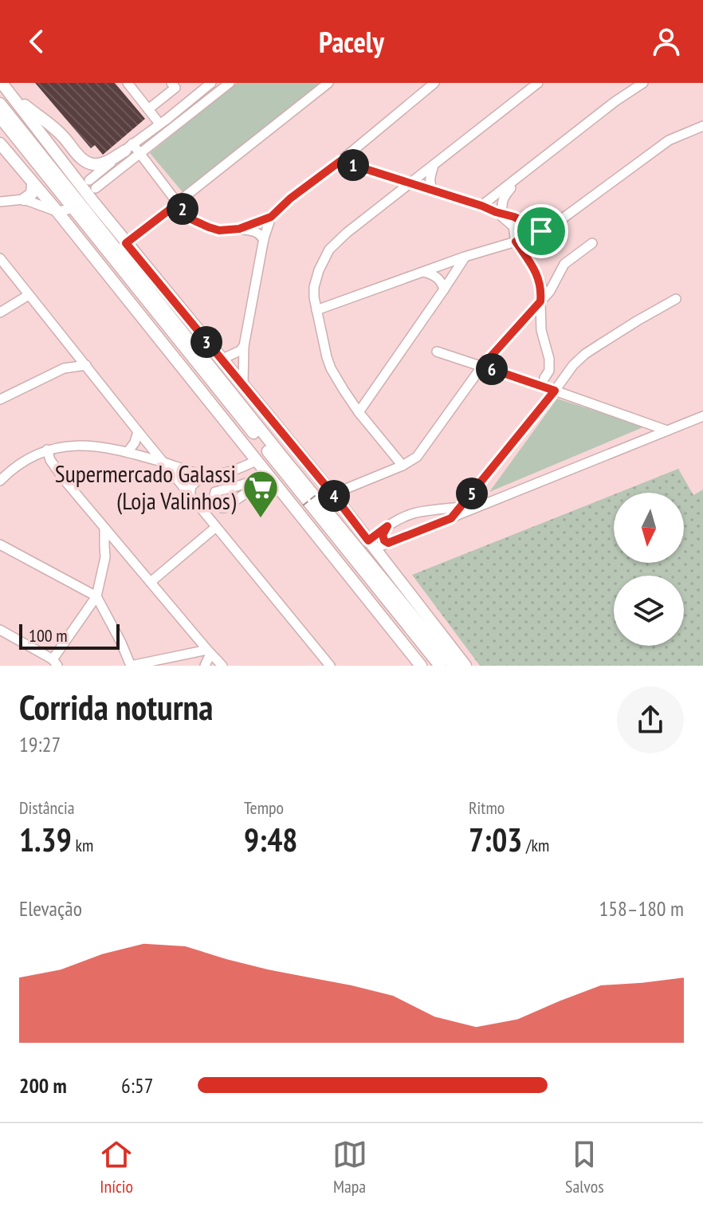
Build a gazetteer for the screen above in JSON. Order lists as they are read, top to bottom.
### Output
{
  "places": {
    "supermarket": ["Supermercado Galassi (Loja Valinhos)"]
  },
  "scale_bar": "100 m",
  "north": "bottom",
  "page": {
    "header": "Pacely",
    "pins": [
      "1",
      "2",
      "3",
      "6",
      "5",
      "4"
    ],
    "scale": "100 m",
    "heading": ["Corrida noturna", "19:27"],
    "stats": [
      ["Distância", "1.39 km"],
      ["Tempo", "9:48"],
      ["Ritmo", "7:03 /km"]
    ],
    "chart": ["Elevação", "158–180 m"],
    "list": [
      {
        "name": "200 m",
        "note": "6:57"
      }
    ],
    "tabs": ["Início", "Mapa", "Salvos"]
  }
}
